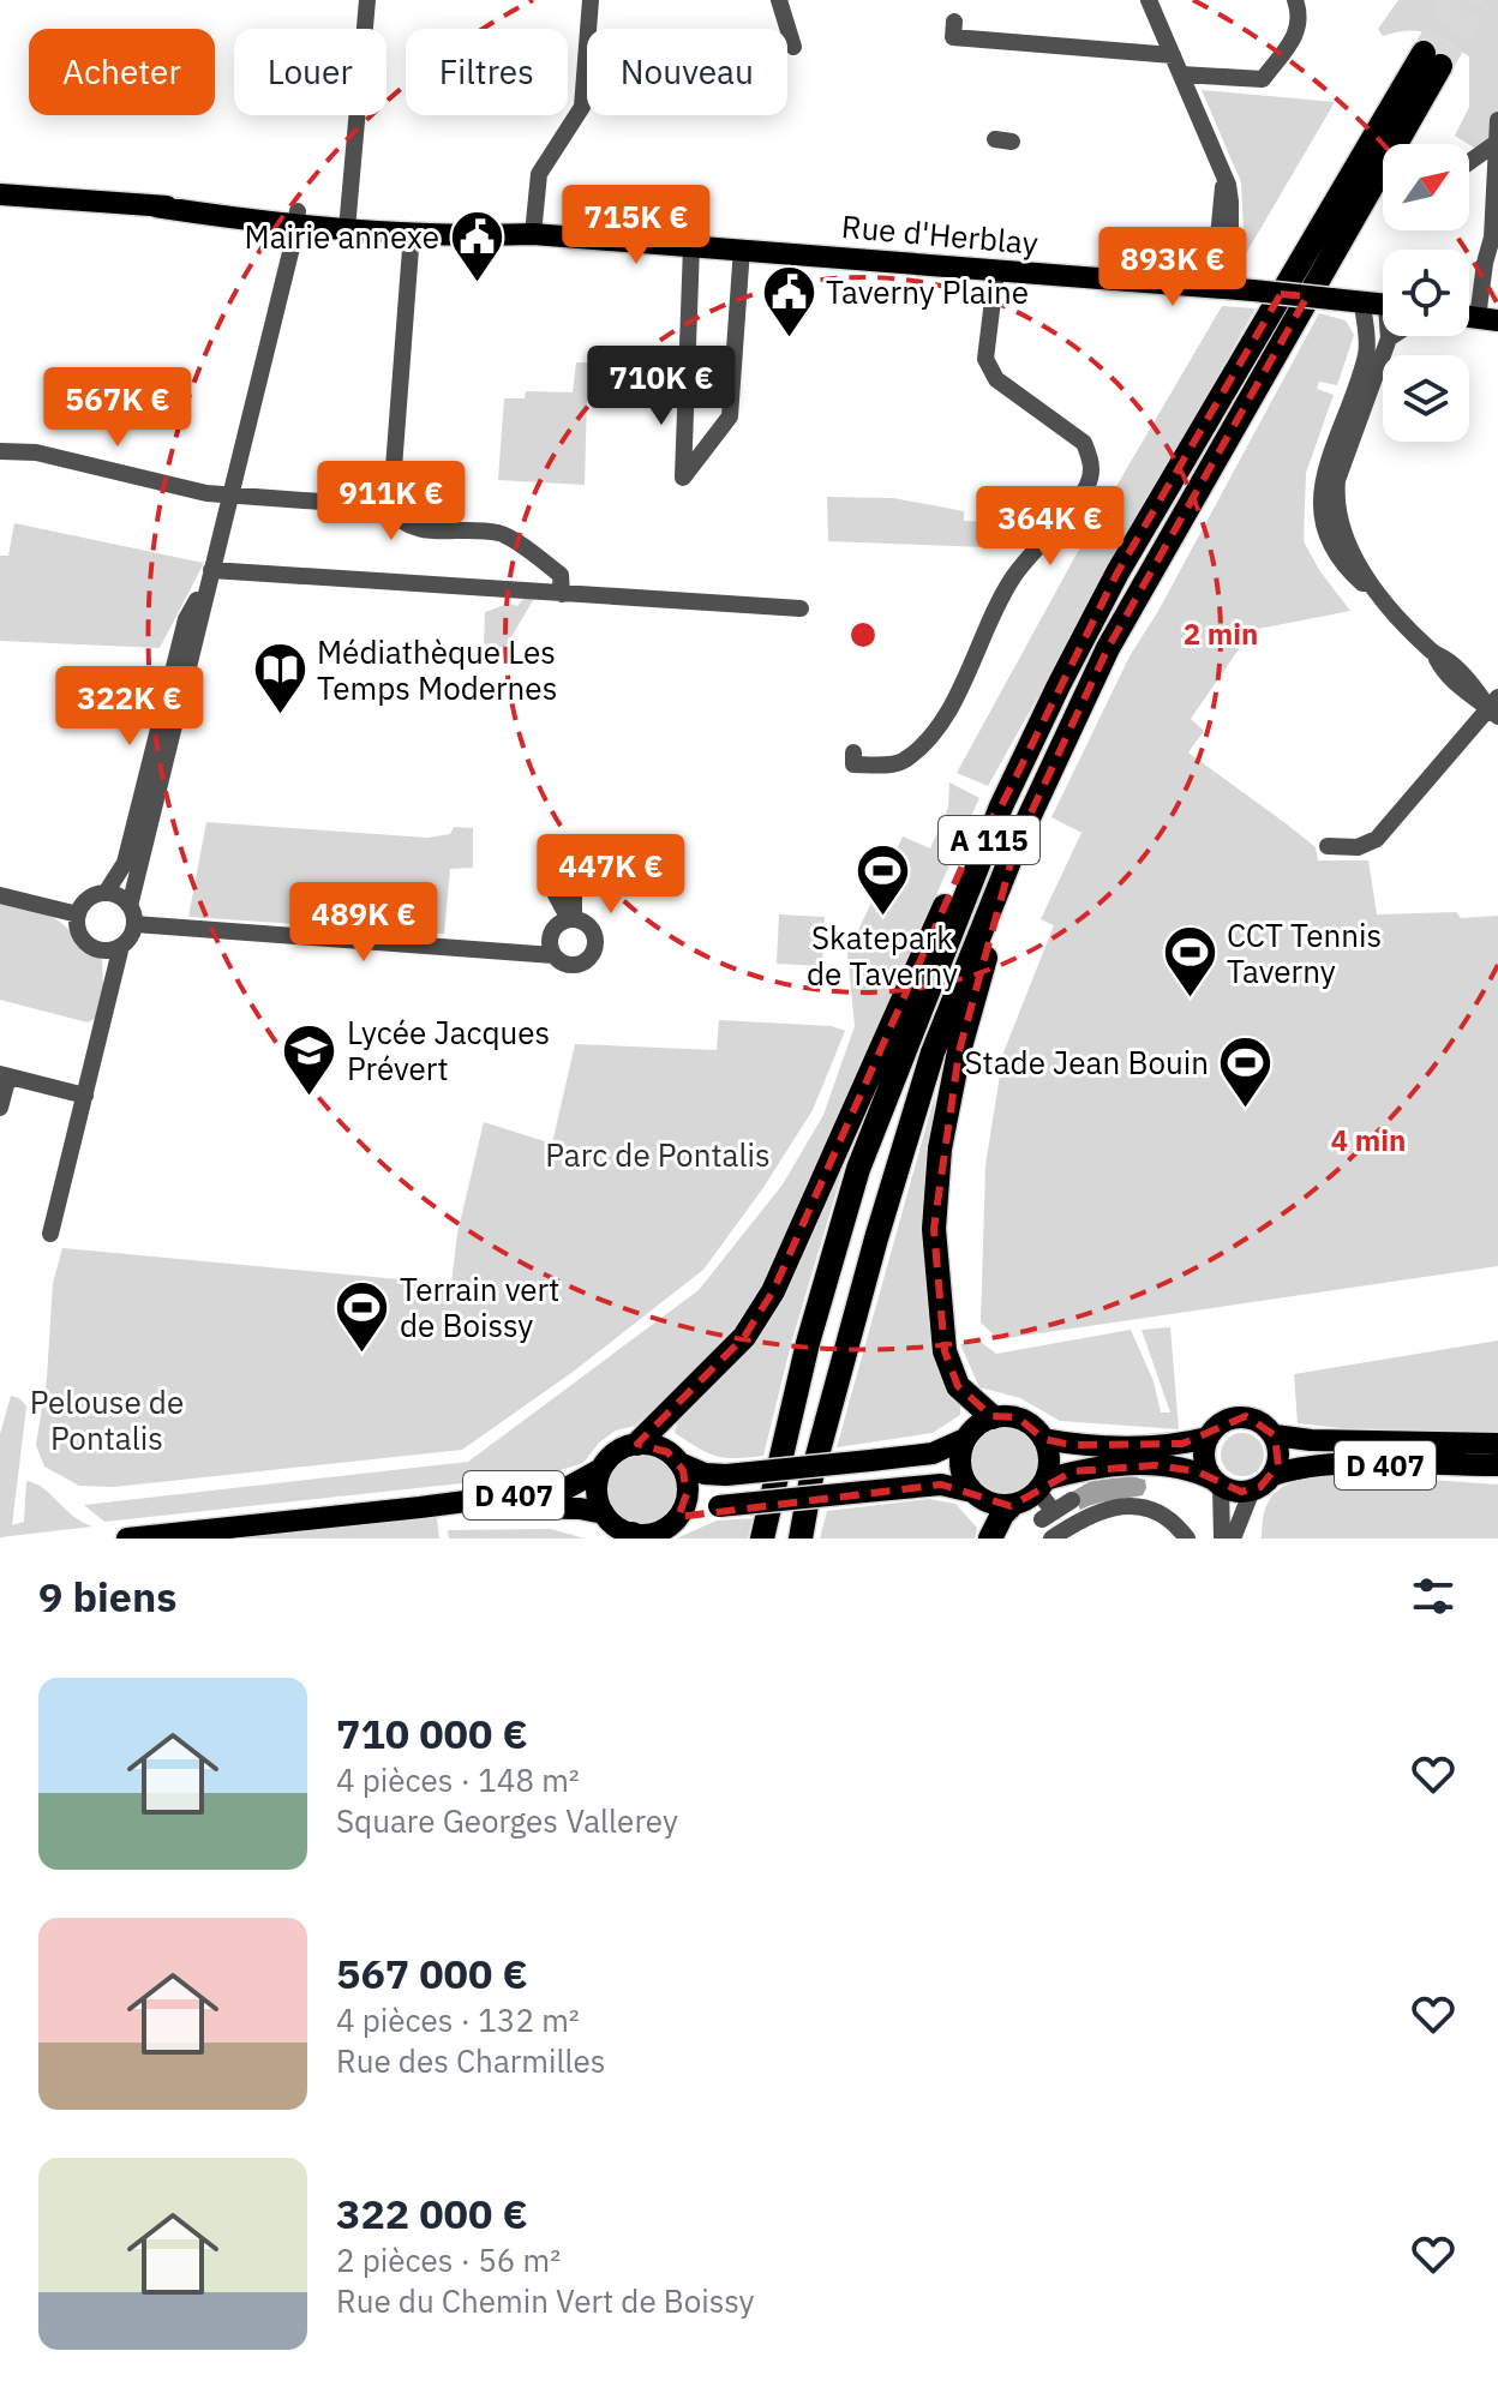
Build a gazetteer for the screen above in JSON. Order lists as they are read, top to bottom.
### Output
{
  "streets": {
    "highway": ["A 115"],
    "main road": ["Rue d'Herblay", "D 407"]
  },
  "parks": ["Parc de Pontalis", "Pelouse de Pontalis"],
  "places": {
    "public building": ["Mairie annexe", "Taverny Plaine"],
    "library": ["Médiathèque Les Temps Modernes"],
    "sports": [
      "Skatepark de Taverny",
      "CCT Tennis Taverny",
      "Stade Jean Bouin",
      "Terrain vert de Boissy"
    ],
    "school or university": ["Lycée Jacques Prévert"]
  },
  "north": "top right",
  "page": {
    "chip": [
      "Acheter",
      "Louer",
      "Filtres",
      "Nouveau"
    ],
    "price": [
      "715K €",
      "893K €",
      "710K €",
      "567K €",
      "911K €",
      "364K €",
      "322K €",
      "447K €",
      "489K €"
    ],
    "heading": "9 biens",
    "list": [
      {
        "name": "710 000 €",
        "note": "4 pièces · 148 m² · Square Georges Vallerey"
      },
      {
        "name": "567 000 €",
        "note": "4 pièces · 132 m² · Rue des Charmilles"
      },
      {
        "name": "322 000 €",
        "note": "2 pièces · 56 m² · Rue du Chemin Vert de Boissy"
      }
    ]
  },
  "rings": ["2 min", "4 min"]
}
